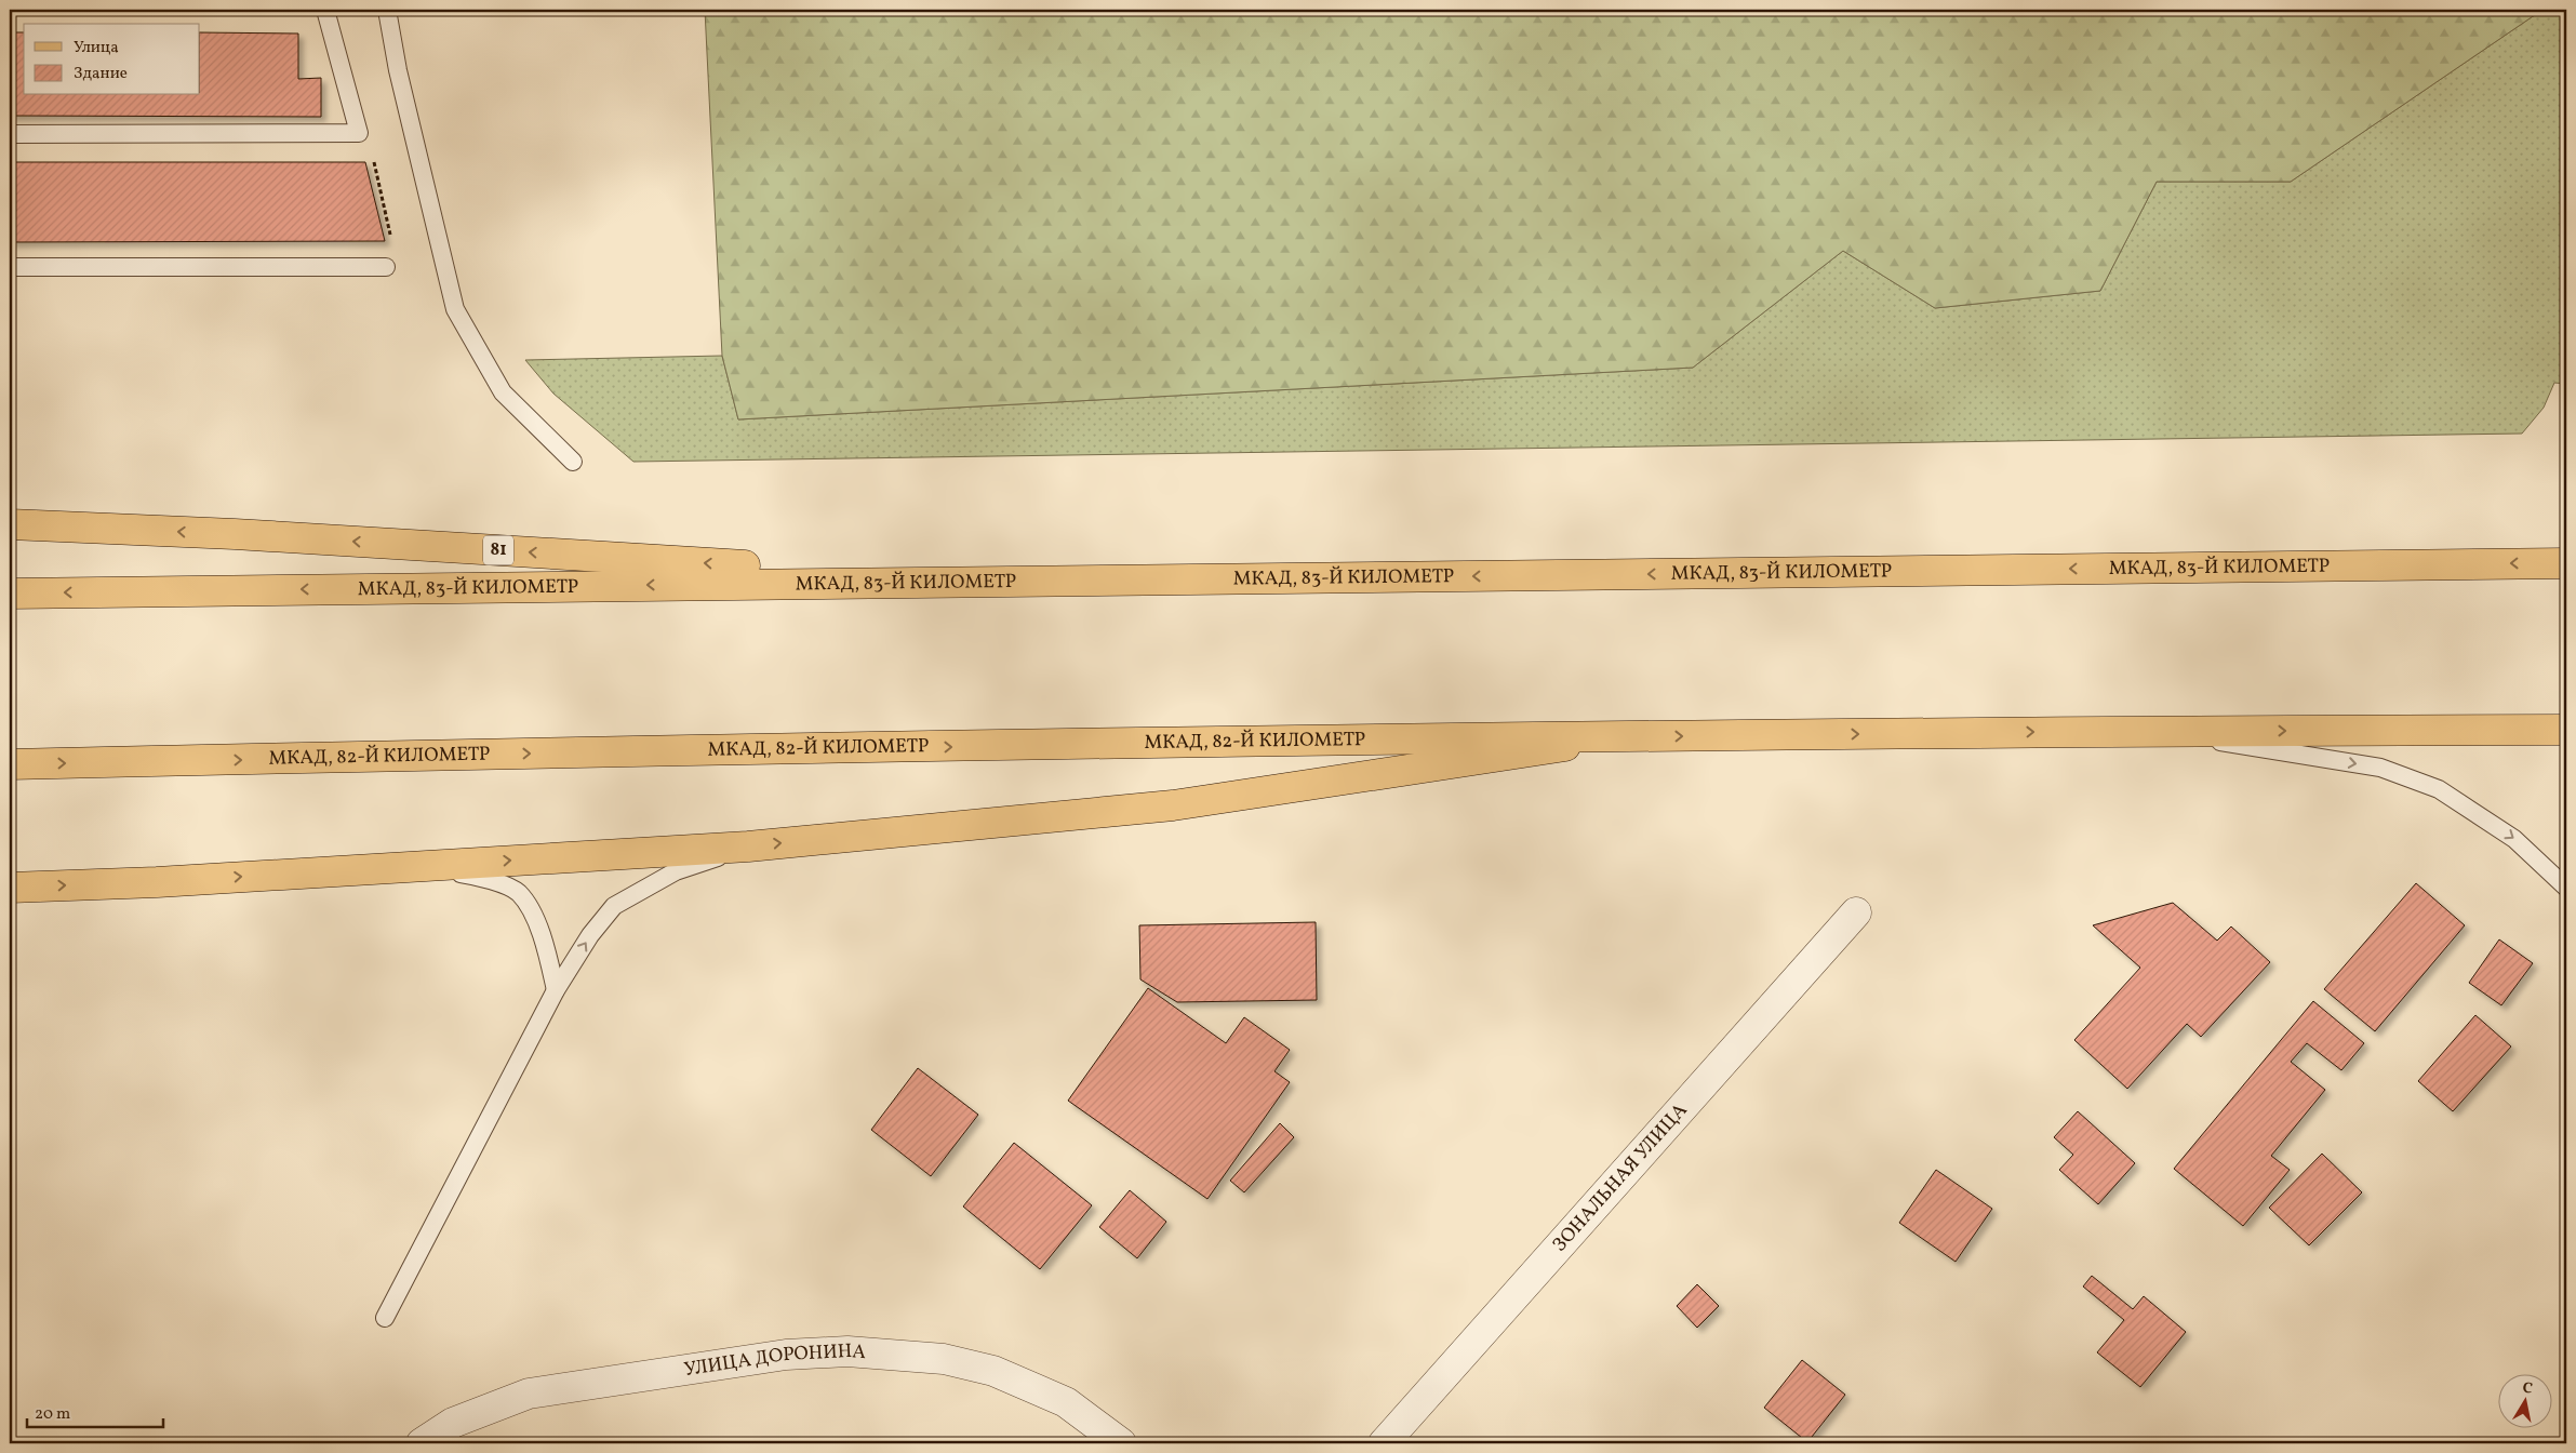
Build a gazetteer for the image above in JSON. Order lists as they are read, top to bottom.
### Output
{
  "streets": {
    "main road": ["81", "МКАД, 83-Й КИЛОМЕТР", "МКАД, 82-Й КИЛОМЕТР"],
    "street": ["ЗОНАЛЬНАЯ УЛИЦА", "УЛИЦА ДОРОНИНА"]
  },
  "crossings": [
    ["81", "МКАД, 83-Й КИЛОМЕТР"]
  ],
  "legend": ["Улица", "Здание"],
  "scale_bar": "20 m",
  "north": "top"
}
